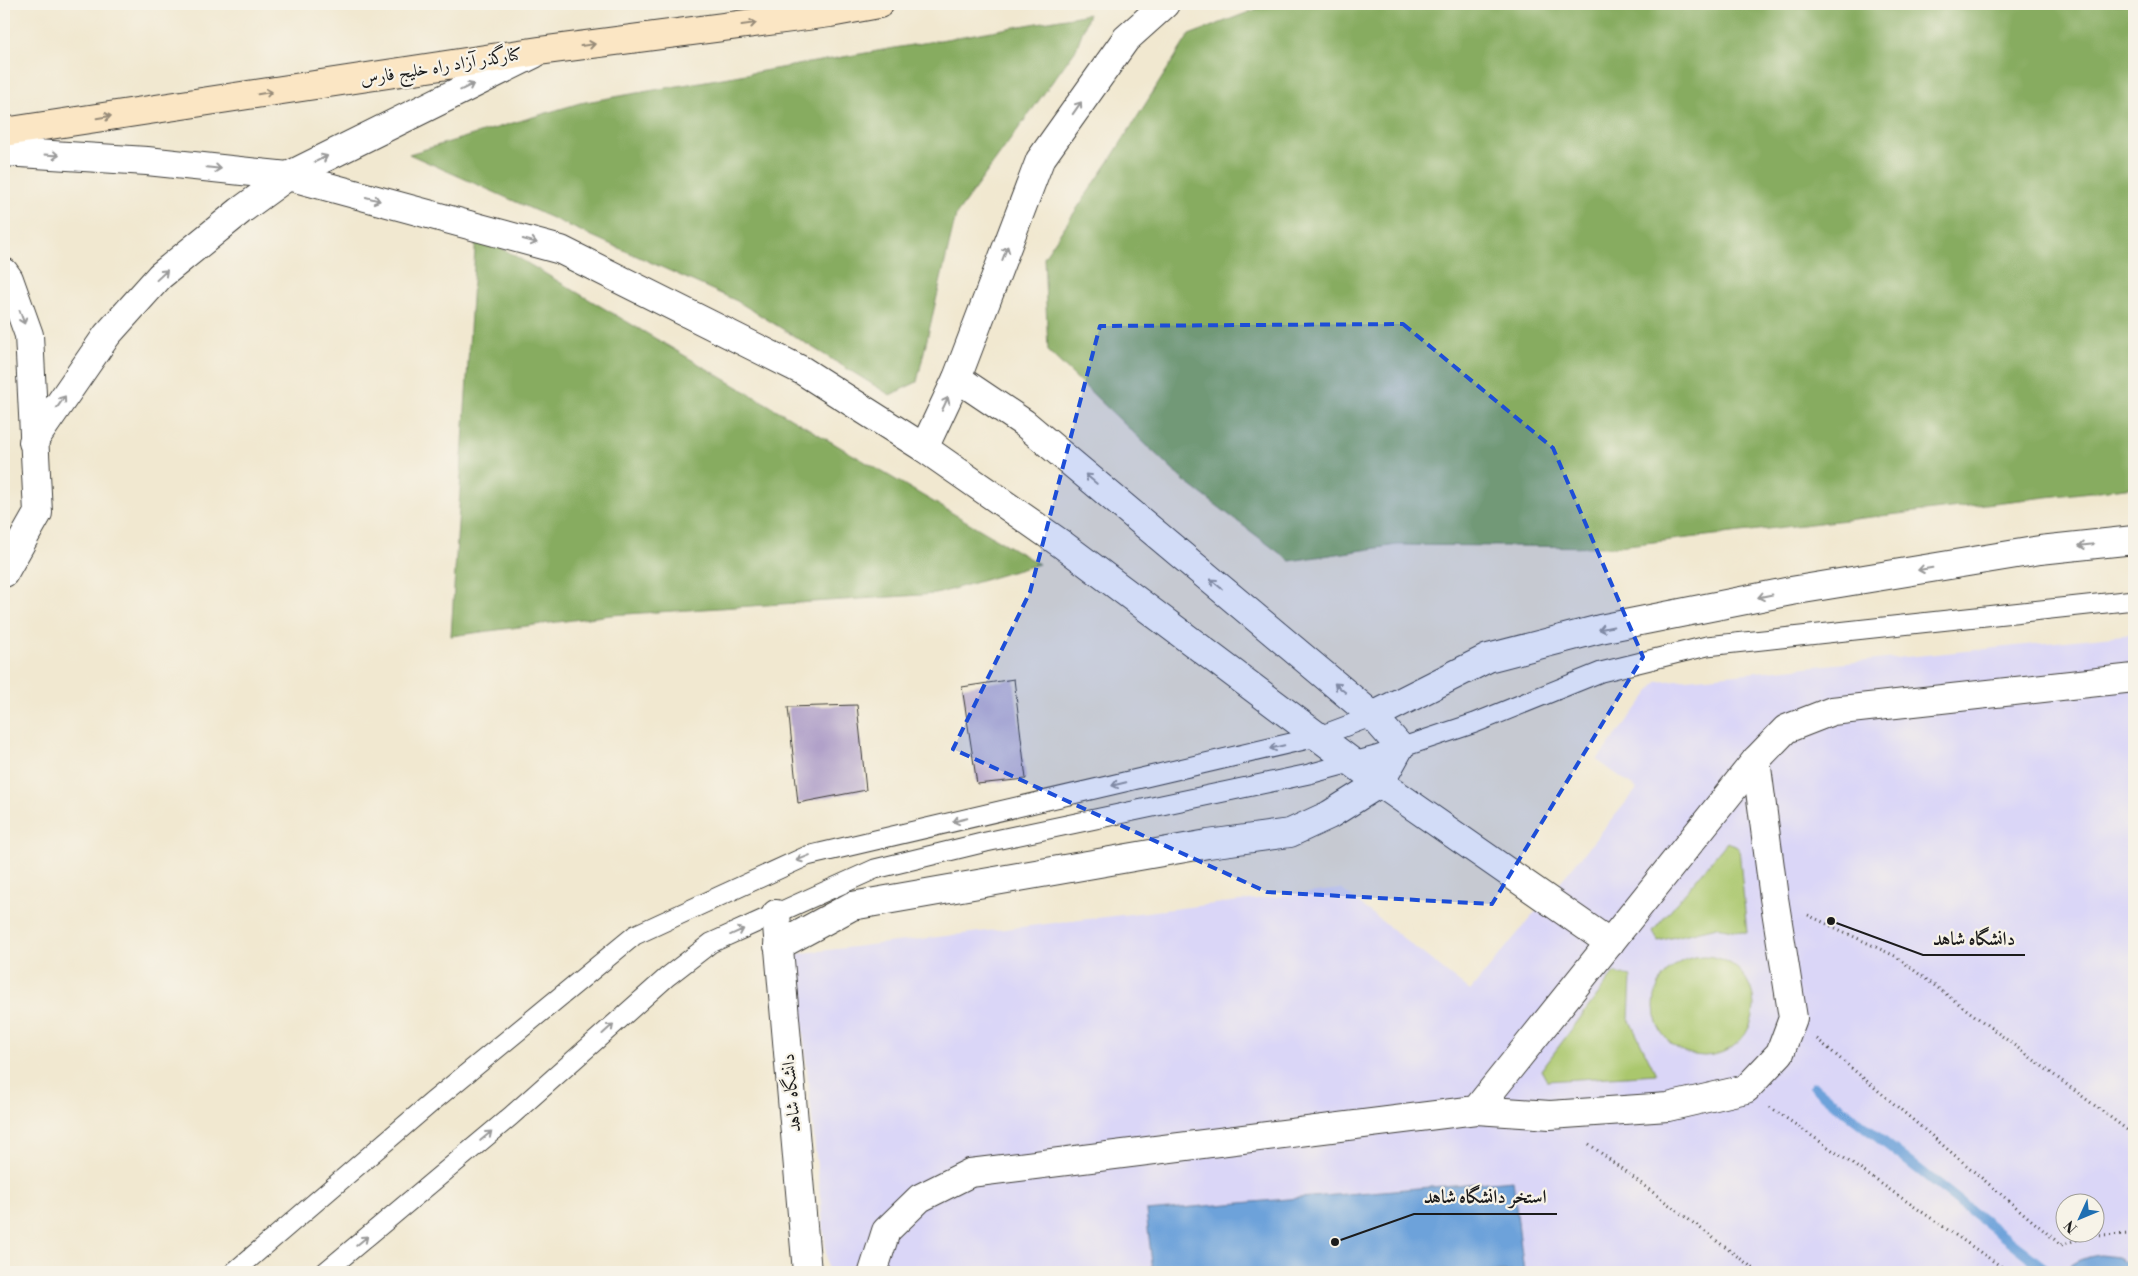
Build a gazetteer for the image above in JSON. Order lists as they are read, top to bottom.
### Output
{
  "streets": {
    "main road": ["کنارگذر آزاد راه خلیج فارس"],
    "street": ["دانشگاه شاهد"]
  },
  "one_way": ["کنارگذر آزاد راه خلیج فارس"],
  "places": ["دانشگاه شاهد", "استخر دانشگاه شاهد"],
  "north": "bottom left"
}
